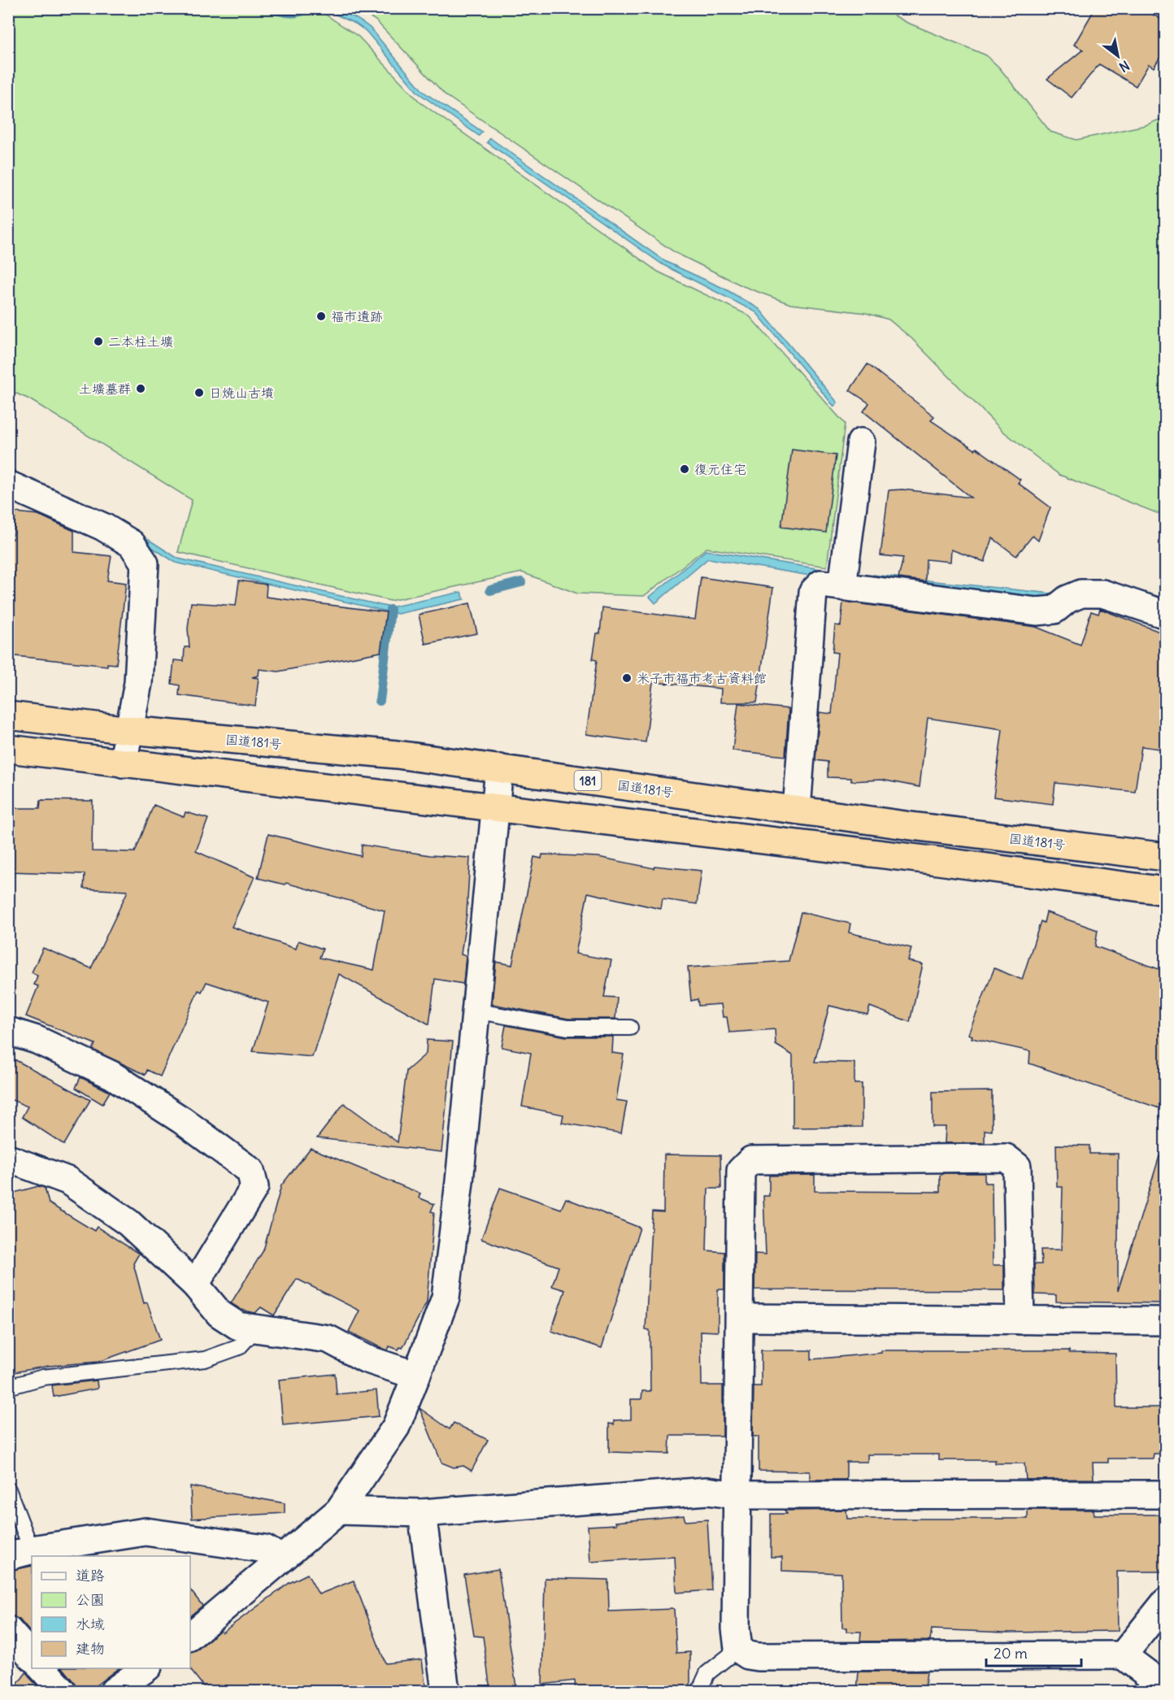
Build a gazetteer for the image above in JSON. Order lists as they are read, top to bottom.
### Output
{
  "streets": {
    "highway": ["国道181号", "181"]
  },
  "places": [
    "福市遺跡",
    "二本柱土壙",
    "土壙墓群",
    "日焼山古墳",
    "復元住宅",
    "米子市福市考古資料館"
  ],
  "legend": [
    "道路",
    "公園",
    "水域",
    "建物"
  ],
  "scale_bar": "20 m",
  "north": "bottom right"
}
